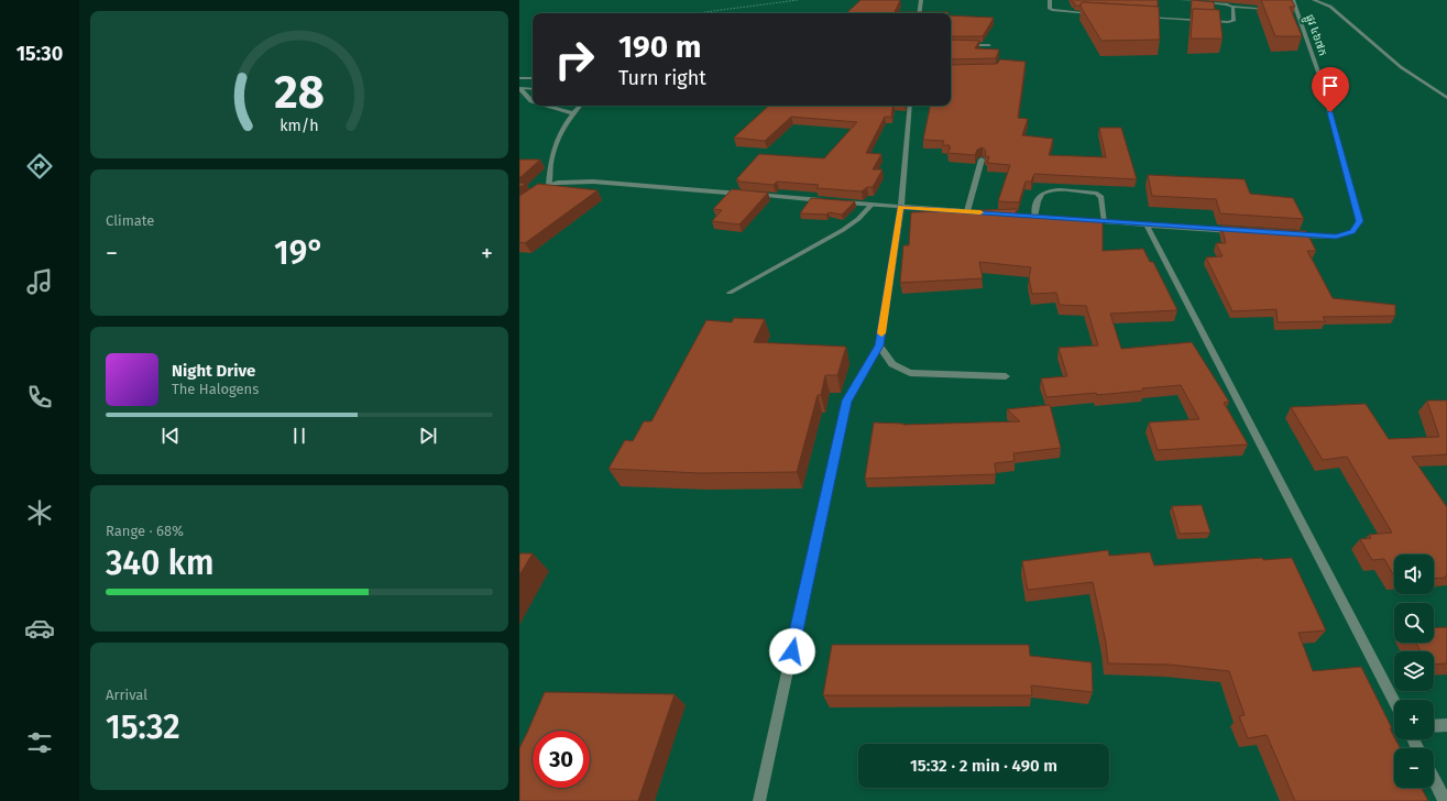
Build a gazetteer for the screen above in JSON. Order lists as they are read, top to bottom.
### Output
{
  "streets": {
    "street": ["ផ្លូវ ៤៦៧ក"]
  },
  "page": {
    "tabs": "15:30",
    "turn": ["190 m", "Turn right"],
    "tile": [
      "Climate",
      ["Range · 68%", "340 km"],
      ["Arrival", "15:32"]
    ],
    "heat": ["−", "19°", "+"],
    "song": ["Night Drive", "The Halogens"],
    "map_buttons": ["+", "−"],
    "limit": "30",
    "trip": "15:32 · 2 min · 490 m",
    "gauge": ["28", "km/h"]
  }
}
